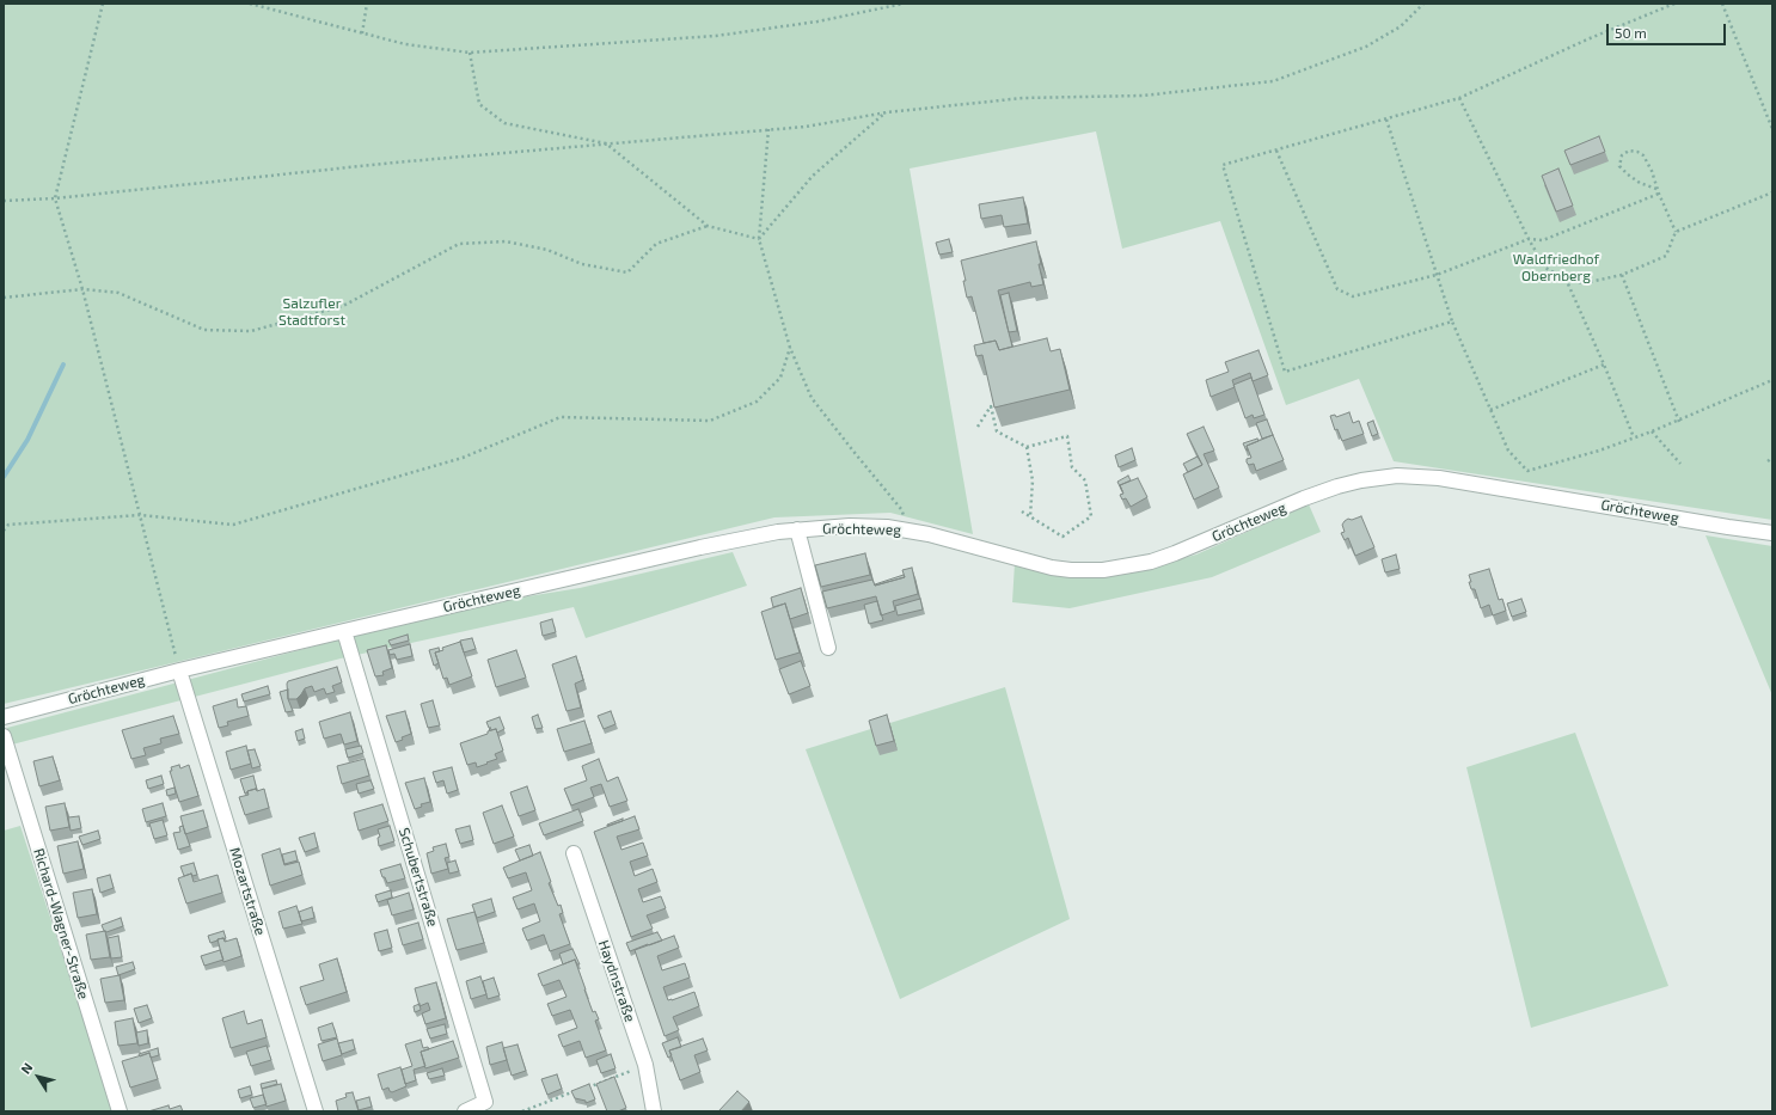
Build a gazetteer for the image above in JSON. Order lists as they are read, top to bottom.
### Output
{
  "streets": {
    "street": [
      "Gröchteweg",
      "Schubertstraße",
      "Mozartstraße",
      "Richard-Wagner-Straße",
      "Haydnstraße"
    ]
  },
  "crossings": [
    ["Gröchteweg", "Schubertstraße"],
    ["Gröchteweg", "Mozartstraße"]
  ],
  "parks": ["Waldfriedhof Obernberg", "Salzufler Stadtforst"],
  "scale_bar": "50 m",
  "north": "top left"
}
